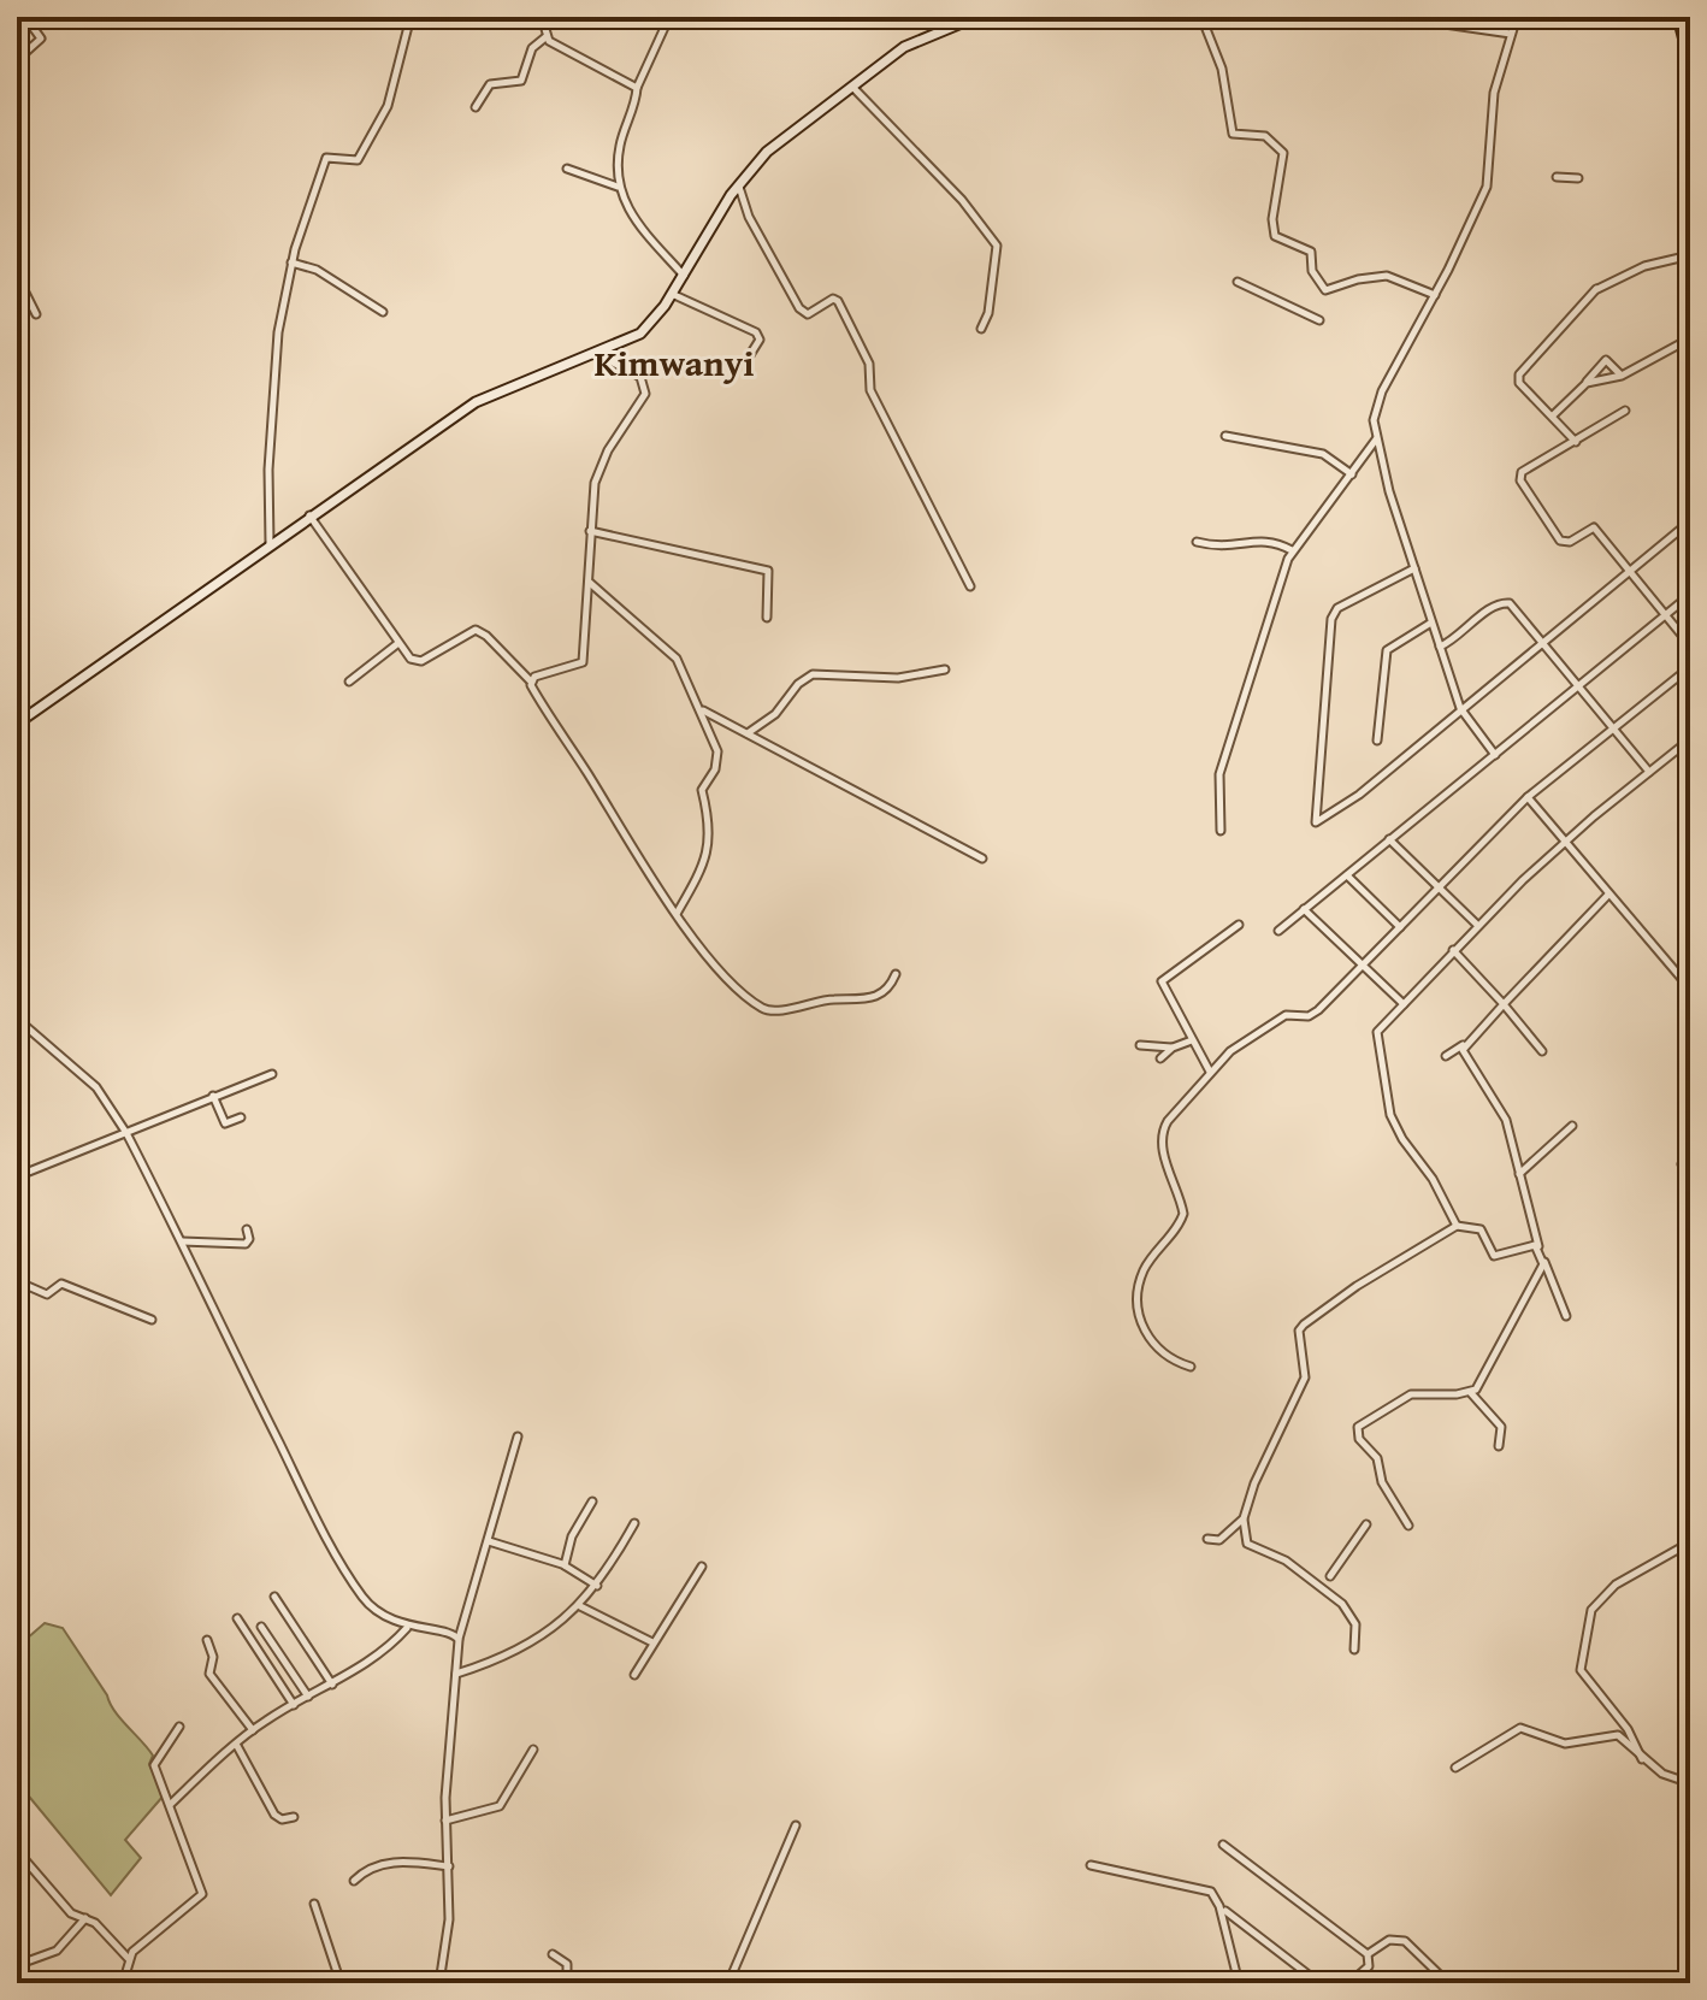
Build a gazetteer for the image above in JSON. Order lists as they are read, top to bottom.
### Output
{
  "districts": ["Kimwanyi"]
}
